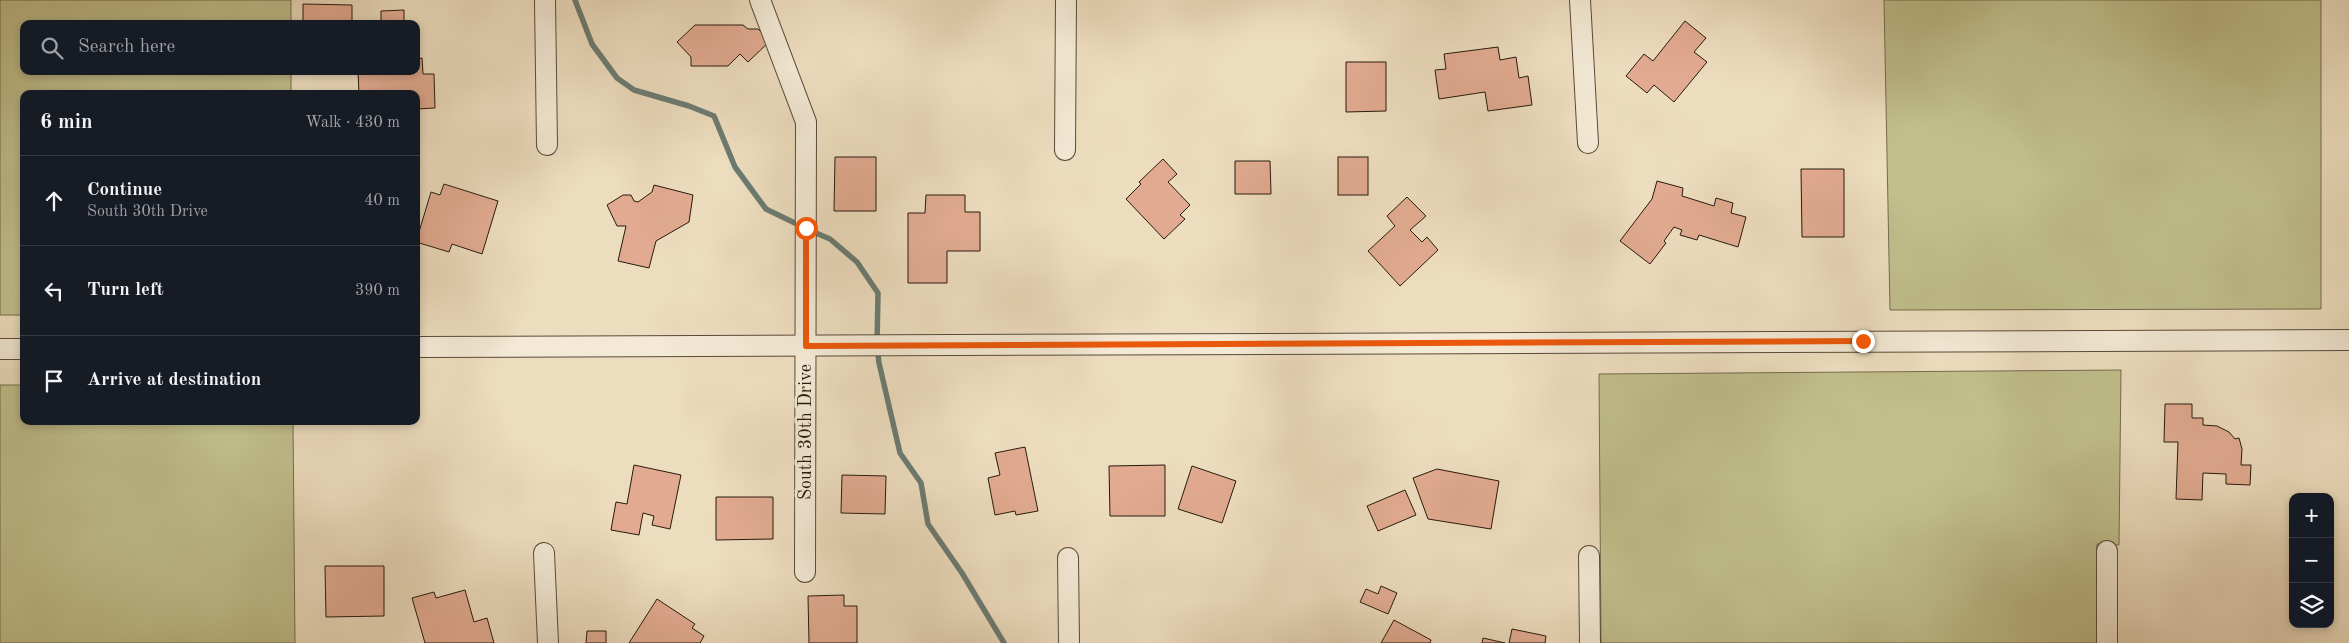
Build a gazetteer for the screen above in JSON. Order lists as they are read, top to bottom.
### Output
{
  "streets": {
    "street": ["South 30th Drive"]
  },
  "page": {
    "search": "Search here",
    "heading": ["6 min", "Walk · 430 m"],
    "list": [
      ["Continue", "South 30th Drive", "40 m"],
      ["Turn left", "390 m"],
      "Arrive at destination"
    ],
    "map_buttons": ["+", "−"]
  }
}
